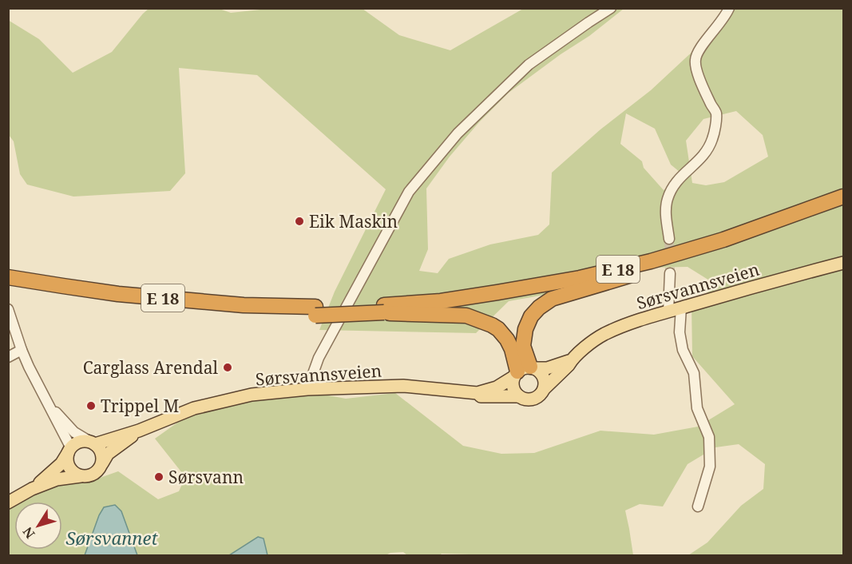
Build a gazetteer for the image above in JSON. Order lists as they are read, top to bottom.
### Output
{
  "streets": {
    "highway": ["E 18"],
    "main road": ["Sørsvannsveien"]
  },
  "crossings": [
    ["E 18", "Sørsvannsveien"]
  ],
  "water": ["Sørsvannet"],
  "places": [
    "Eik Maskin",
    "Carglass Arendal",
    "Trippel M",
    "Sørsvann"
  ],
  "north": "bottom left"
}
